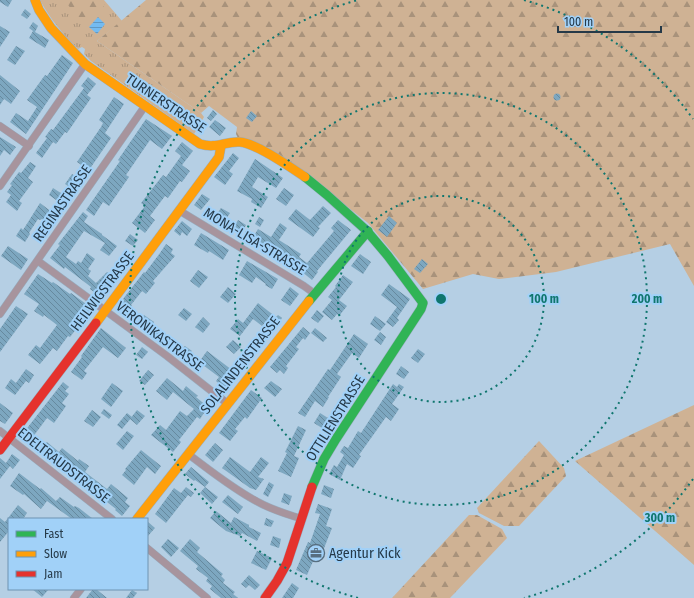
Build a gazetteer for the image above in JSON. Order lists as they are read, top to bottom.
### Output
{
  "streets": {
    "street": [
      "TURNERSTRASSE",
      "REGINASTRASSE",
      "MONA-LISA-STRASSE",
      "HEILWIGSTRASSE",
      "VERONIKASTRASSE",
      "SOLALINDENSTRASSE",
      "OTTILIENSTRASSE",
      "EDELTRAUDSTRASSE"
    ]
  },
  "crossings": [
    ["TURNERSTRASSE", "REGINASTRASSE"],
    ["TURNERSTRASSE", "HEILWIGSTRASSE"],
    ["TURNERSTRASSE", "SOLALINDENSTRASSE"],
    ["TURNERSTRASSE", "OTTILIENSTRASSE"],
    ["REGINASTRASSE", "VERONIKASTRASSE"],
    ["MONA-LISA-STRASSE", "HEILWIGSTRASSE"],
    ["MONA-LISA-STRASSE", "SOLALINDENSTRASSE"],
    ["HEILWIGSTRASSE", "VERONIKASTRASSE"],
    ["HEILWIGSTRASSE", "EDELTRAUDSTRASSE"],
    ["VERONIKASTRASSE", "SOLALINDENSTRASSE"]
  ],
  "places": {
    "office": ["Agentur Kick"]
  },
  "legend": ["Fast", "Slow", "Jam"],
  "scale_bar": "100 m",
  "rings": ["100 m", "200 m", "300 m"]
}
